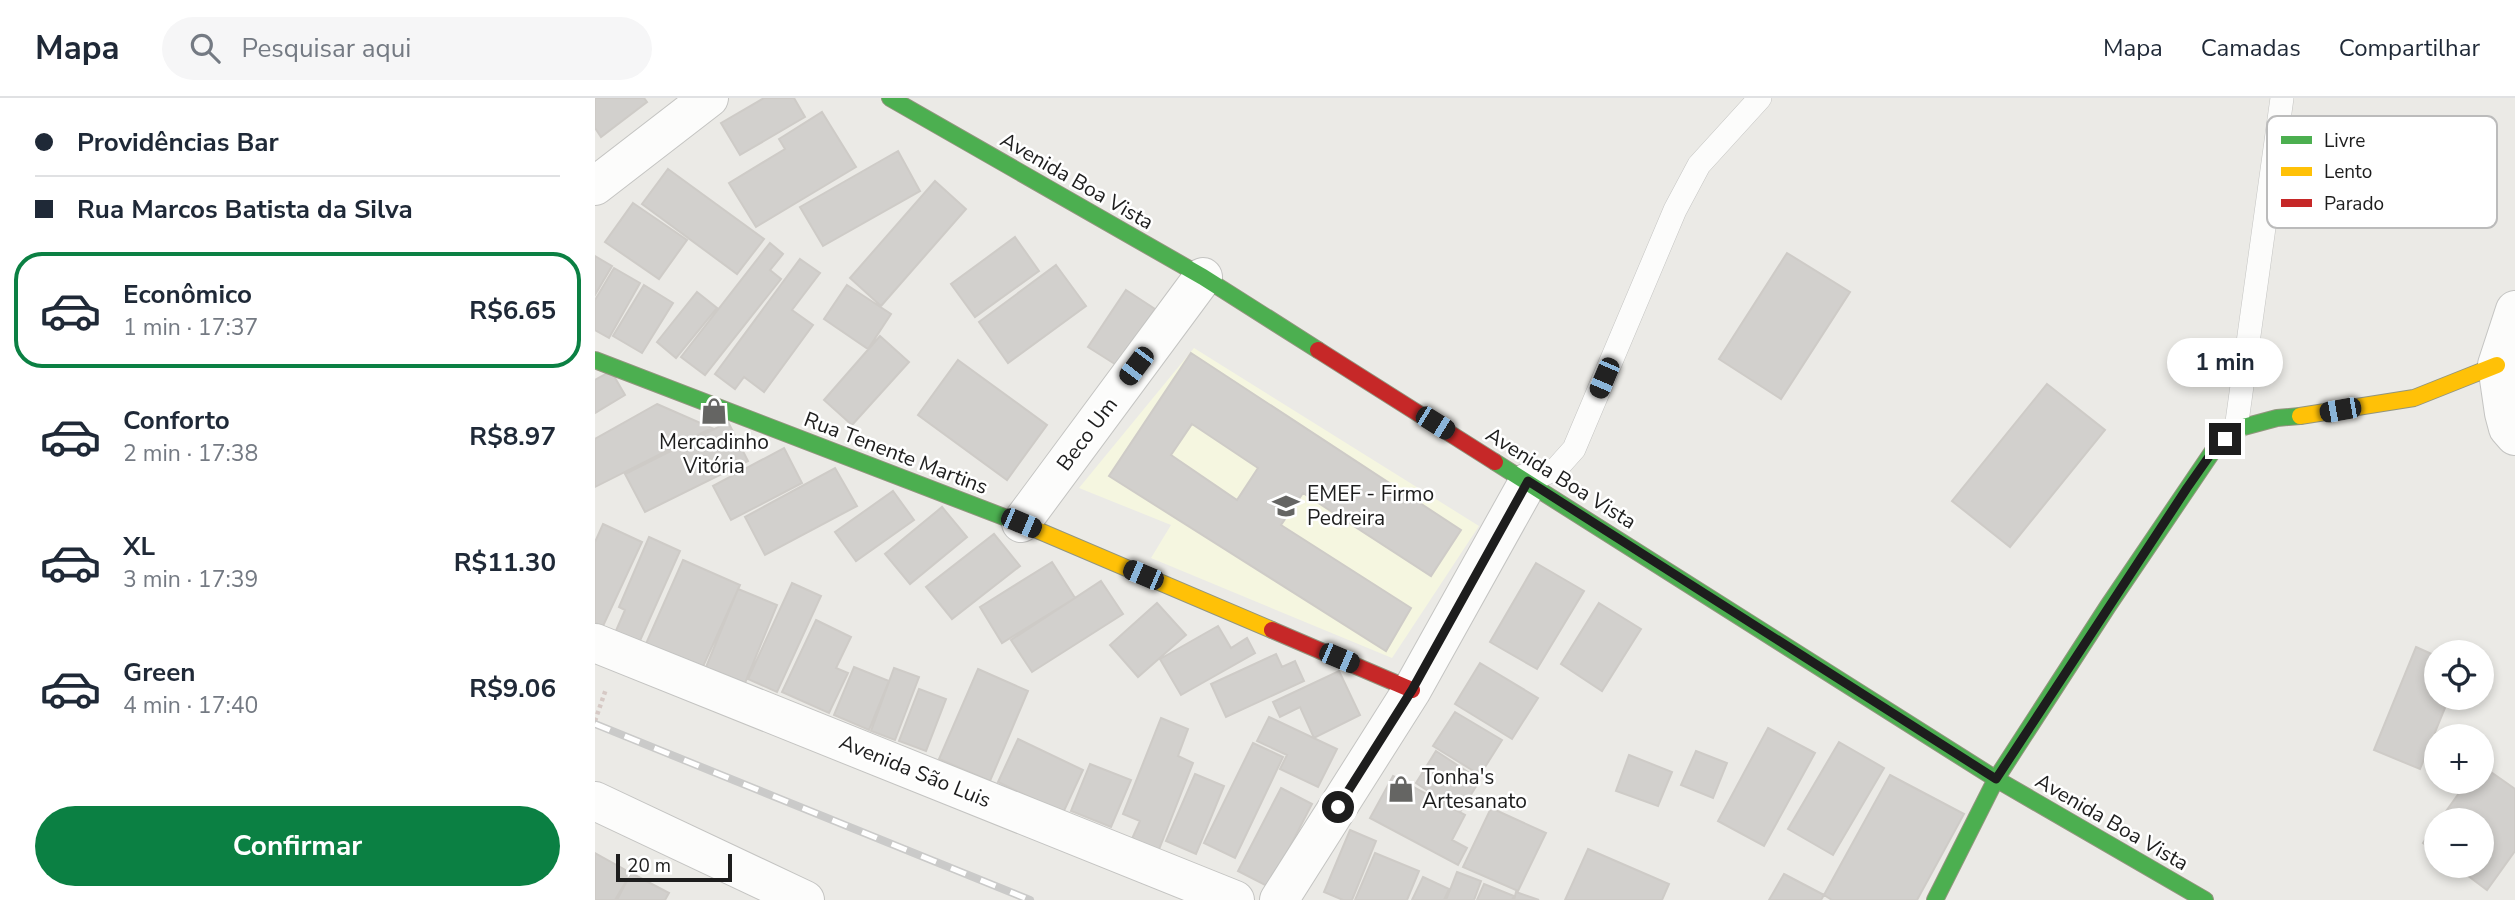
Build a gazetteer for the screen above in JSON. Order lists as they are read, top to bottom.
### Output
{
  "streets": {
    "street": [
      "Avenida Boa Vista",
      "Beco Um",
      "Rua Tenente Martins",
      "Avenida São Luis"
    ]
  },
  "crossings": [
    ["Avenida Boa Vista", "Beco Um"],
    ["Beco Um", "Rua Tenente Martins"]
  ],
  "places": {
    "shop": ["Mercadinho Vitória", "Tonha's Artesanato"],
    "school or university": ["EMEF - Firmo Pedreira"]
  },
  "legend": ["Livre", "Lento", "Parado"],
  "scale_bar": "20 m",
  "page": {
    "header": "Mapa",
    "search": "Pesquisar aqui",
    "nav": ["Mapa", "Camadas", "Compartilhar"],
    "banner": ["Providências Bar", "Rua Marcos Batista da Silva"],
    "list": [
      {
        "name": "Econômico",
        "note": "1 min · 17:37",
        "value": "R$6.65"
      },
      {
        "name": "Conforto",
        "note": "2 min · 17:38",
        "value": "R$8.97"
      },
      {
        "name": "XL",
        "note": "3 min · 17:39",
        "value": "R$11.30"
      },
      {
        "name": "Green",
        "note": "4 min · 17:40",
        "value": "R$9.06"
      }
    ],
    "bubble": "1 min",
    "map_buttons": ["+", "−"],
    "buttons": "Confirmar",
    "scale": "20 m"
  }
}
